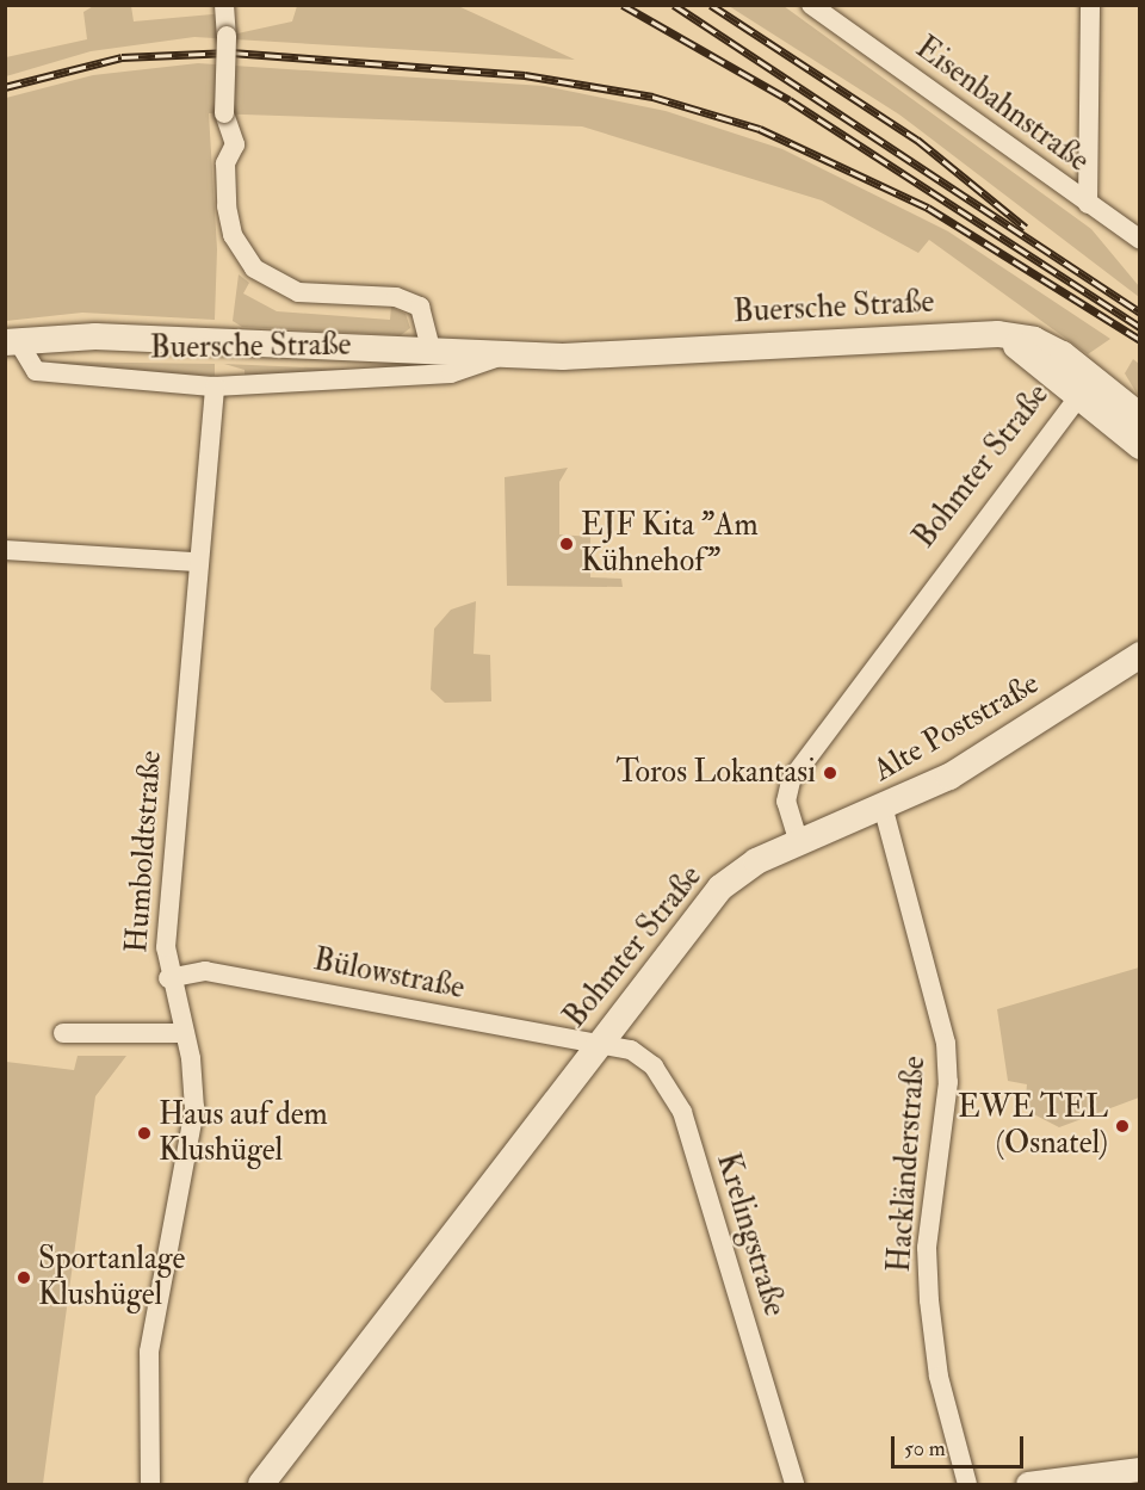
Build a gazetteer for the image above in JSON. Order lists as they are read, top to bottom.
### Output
{
  "streets": {
    "main road": ["Buersche Straße", "Bohmter Straße", "Alte Poststraße"],
    "street": [
      "Eisenbahnstraße",
      "Humboldtstraße",
      "Bülowstraße",
      "Hackländerstraße",
      "Krelingstraße"
    ]
  },
  "crossings": [
    ["Buersche Straße", "Humboldtstraße"],
    ["Bohmter Straße", "Alte Poststraße"],
    ["Bohmter Straße", "Bülowstraße"],
    ["Bohmter Straße", "Krelingstraße"],
    ["Alte Poststraße", "Hackländerstraße"],
    ["Humboldtstraße", "Bülowstraße"],
    ["Bülowstraße", "Krelingstraße"]
  ],
  "places": [
    "EJF Kita \"Am Kühnehof\"",
    "Toros Lokantasi",
    "EWE TEL (Osnatel)",
    "Haus auf dem Klushügel",
    "Sportanlage Klushügel"
  ],
  "scale_bar": "50 m"
}
